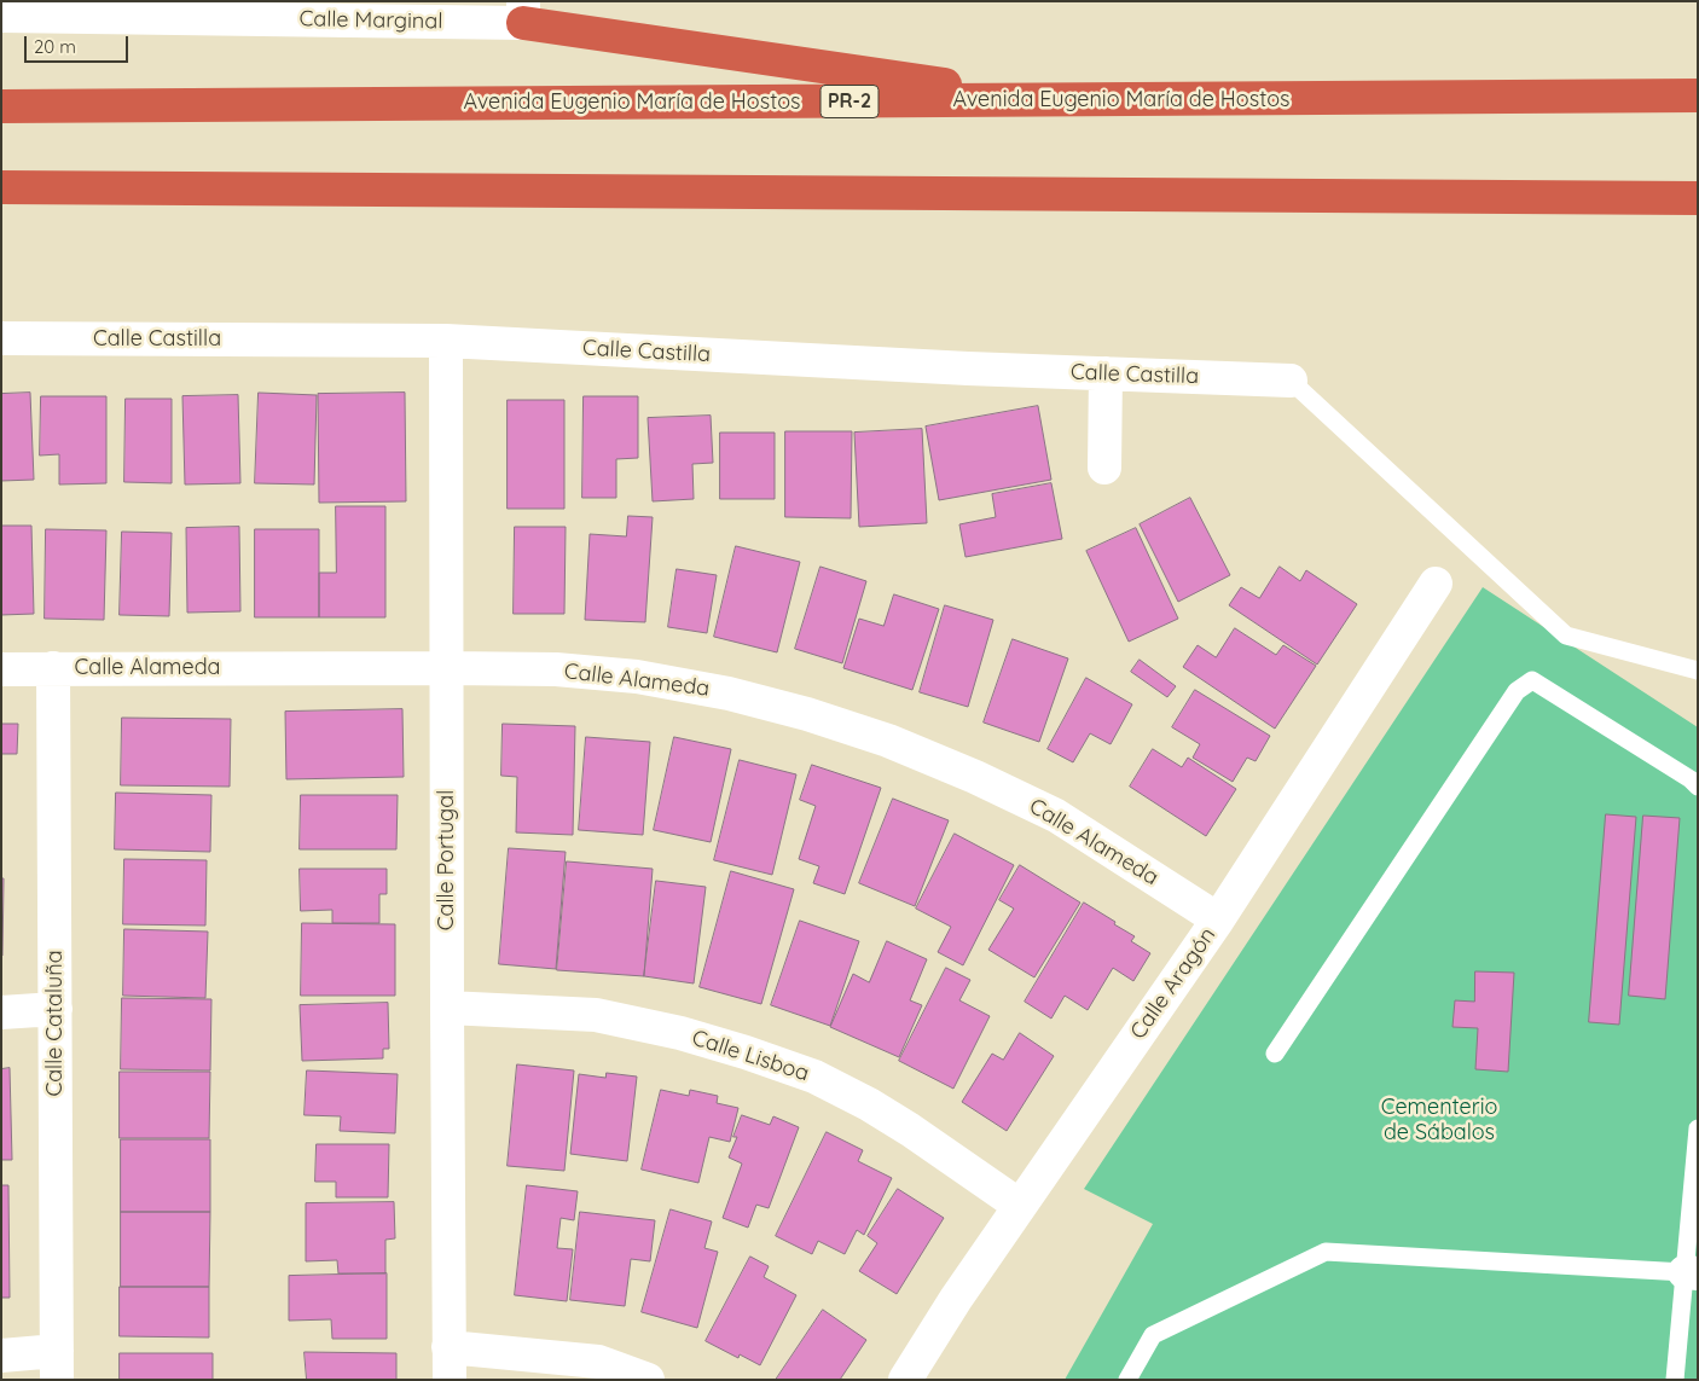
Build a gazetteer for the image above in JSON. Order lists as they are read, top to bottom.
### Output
{
  "streets": {
    "highway": ["Avenida Eugenio María de Hostos", "PR-2"],
    "street": [
      "Calle Marginal",
      "Calle Castilla",
      "Calle Alameda",
      "Calle Portugal",
      "Calle Aragón",
      "Calle Cataluña",
      "Calle Lisboa"
    ]
  },
  "crossings": [
    ["Calle Castilla", "Calle Portugal"],
    ["Calle Alameda", "Calle Portugal"],
    ["Calle Alameda", "Calle Aragón"],
    ["Calle Alameda", "Calle Cataluña"],
    ["Calle Portugal", "Calle Lisboa"],
    ["Calle Aragón", "Calle Lisboa"]
  ],
  "parks": ["Cementerio de Sábalos"],
  "scale_bar": "20 m"
}
